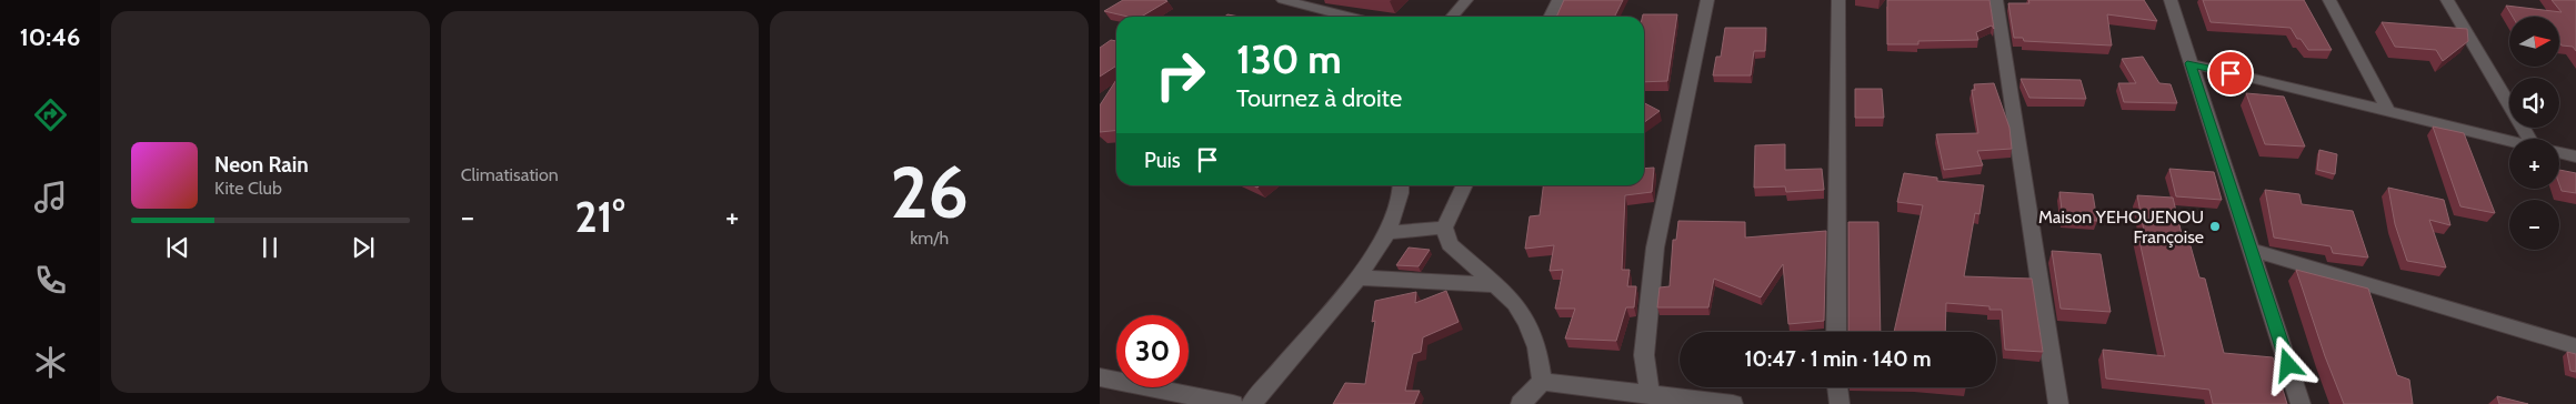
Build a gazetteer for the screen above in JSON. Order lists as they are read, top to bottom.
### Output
{
  "places": ["Maison YEHOUENOU Françoise"],
  "north": "right",
  "page": {
    "tabs": "10:46",
    "tile": [
      "Climatisation",
      ["26", "km/h"]
    ],
    "map_buttons": ["+", "−"],
    "turn": ["130 m", "Tournez à droite"],
    "then": "Puis",
    "song": ["Neon Rain", "Kite Club"],
    "heat": ["−", "21°", "+"],
    "limit": "30",
    "trip": "10:47 · 1 min · 140 m"
  }
}
